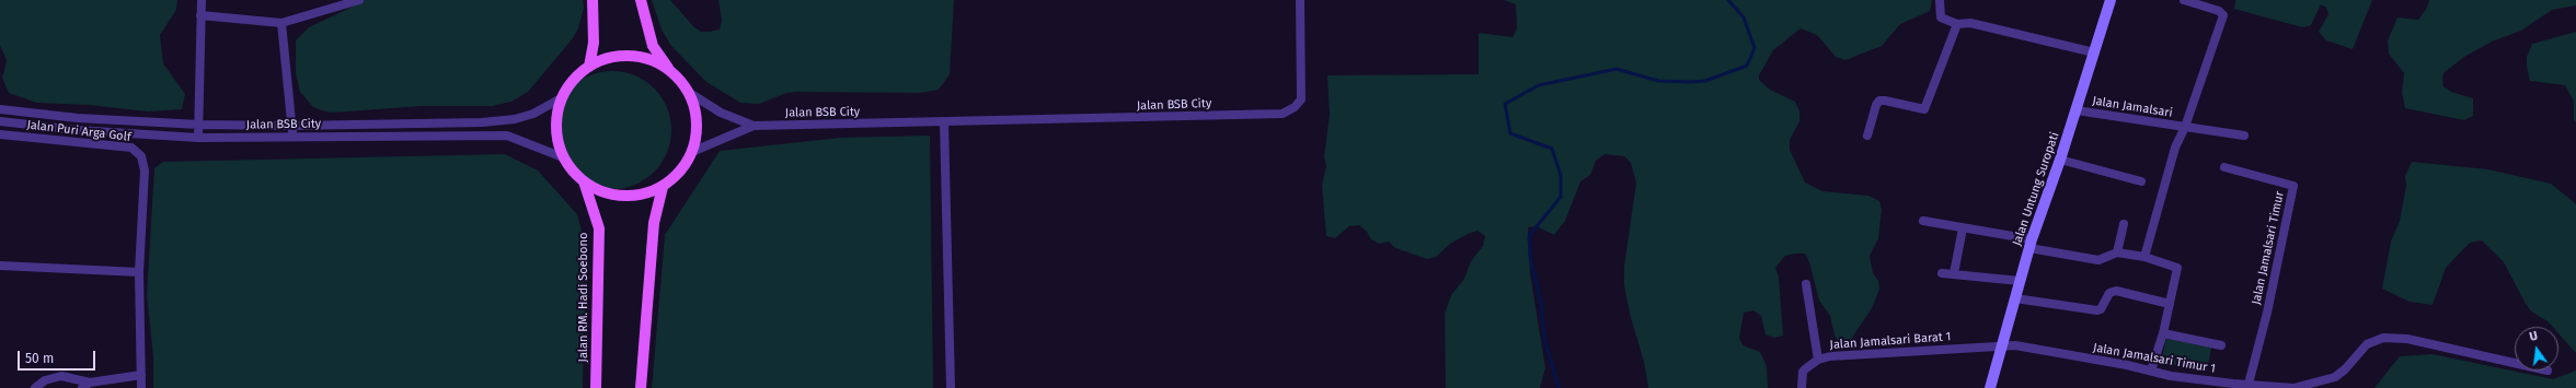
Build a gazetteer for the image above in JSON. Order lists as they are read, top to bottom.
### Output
{
  "streets": {
    "main road": ["Jalan Untung Suropati", "Jalan RM. Hadi Soebono"],
    "street": [
      "Jalan BSB City",
      "Jalan Jamalsari",
      "Jalan Puri Arga Golf",
      "Jalan Jamalsari Timur",
      "Jalan Jamalsari Barat 1",
      "Jalan Jamalsari Timur 1"
    ]
  },
  "crossings": [
    ["Jalan BSB City", "Jalan RM. Hadi Soebono"],
    ["Jalan Jamalsari", "Jalan Untung Suropati"],
    ["Jalan Untung Suropati", "Jalan Jamalsari Barat 1"],
    ["Jalan Untung Suropati", "Jalan Jamalsari Timur 1"],
    ["Jalan Jamalsari Timur", "Jalan Jamalsari Timur 1"],
    ["Jalan Jamalsari Barat 1", "Jalan Jamalsari Timur 1"]
  ],
  "scale_bar": "50 m",
  "north": "top"
}
